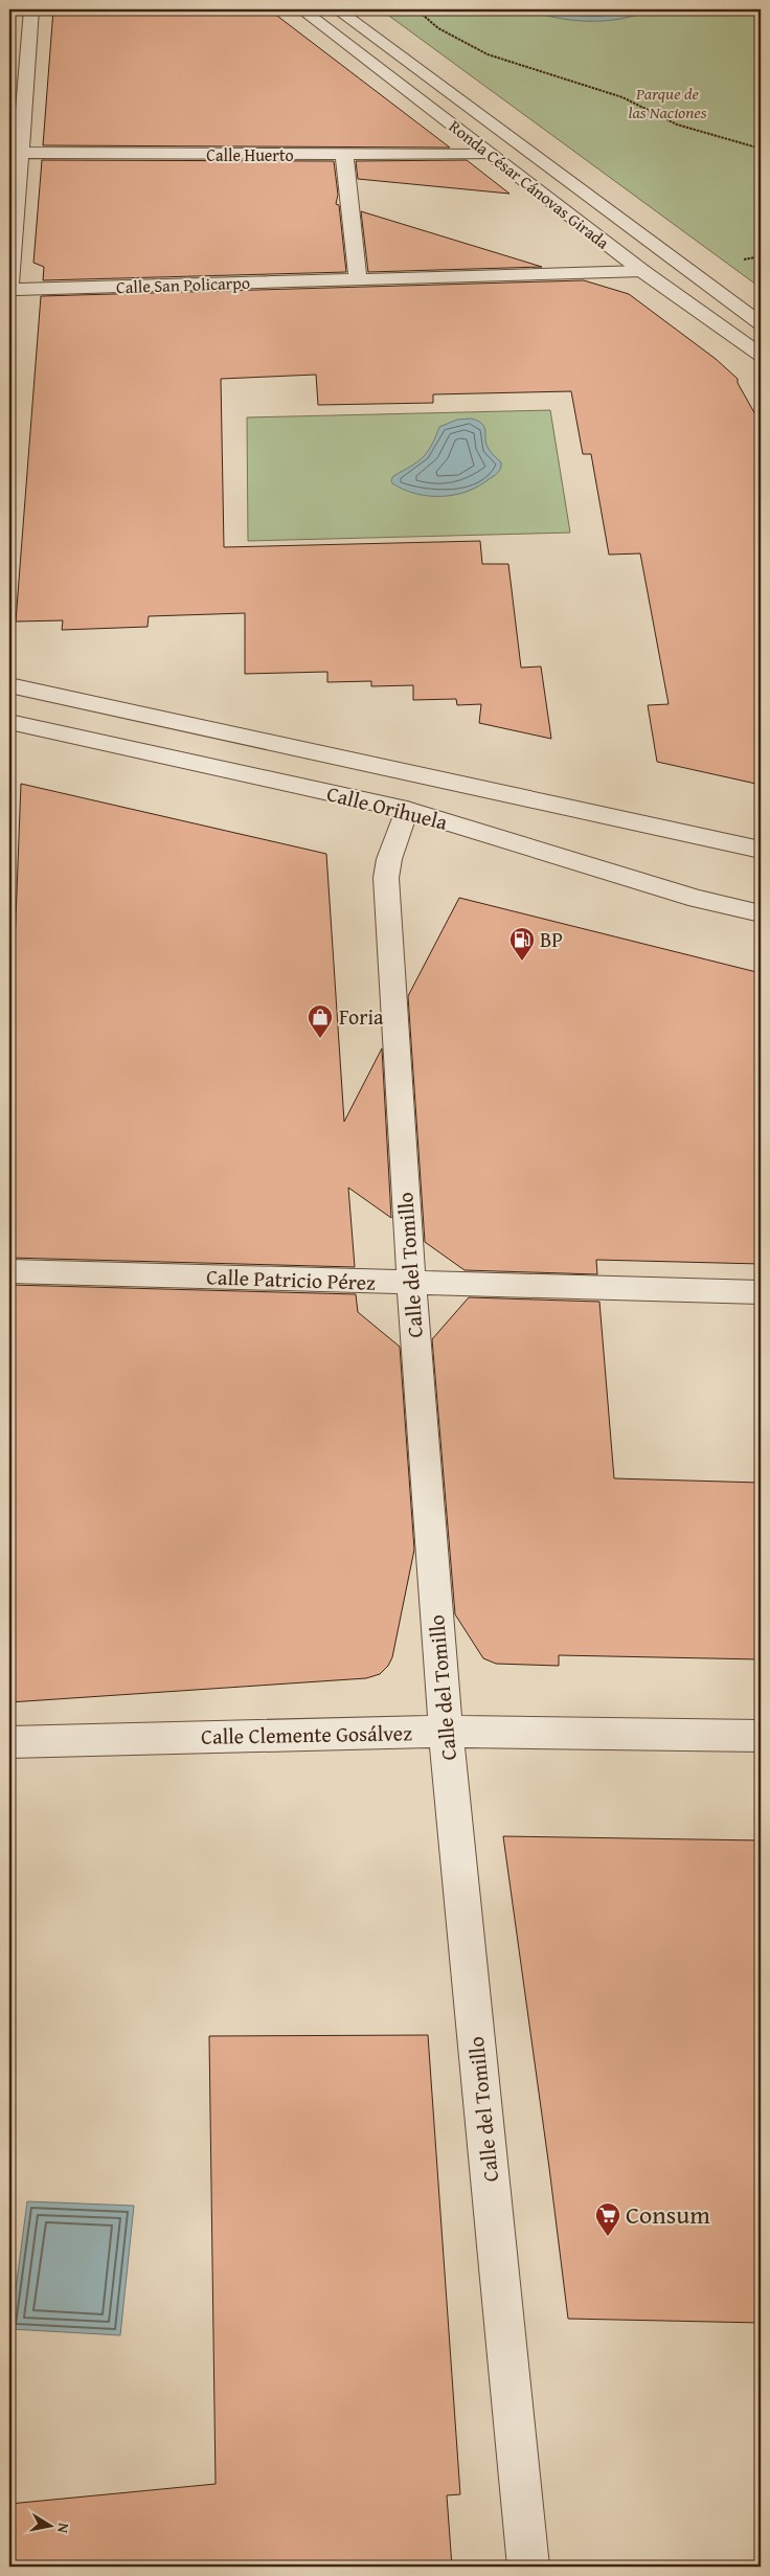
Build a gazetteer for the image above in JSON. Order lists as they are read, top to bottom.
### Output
{
  "streets": {
    "street": [
      "Calle Huerto",
      "Ronda César Cánovas Girada",
      "Calle San Policarpo",
      "Calle Orihuela",
      "Calle del Tomillo",
      "Calle Patricio Pérez",
      "Calle Clemente Gosálvez"
    ]
  },
  "crossings": [
    ["Calle Huerto", "Ronda César Cánovas Girada"],
    ["Ronda César Cánovas Girada", "Calle San Policarpo"],
    ["Calle Orihuela", "Calle del Tomillo"],
    ["Calle del Tomillo", "Calle Patricio Pérez"],
    ["Calle del Tomillo", "Calle Clemente Gosálvez"]
  ],
  "parks": ["Parque de las Naciones"],
  "places": {
    "fuel station": ["BP"],
    "shop": ["Foria"],
    "supermarket": ["Consum"]
  },
  "north": "right"
}
